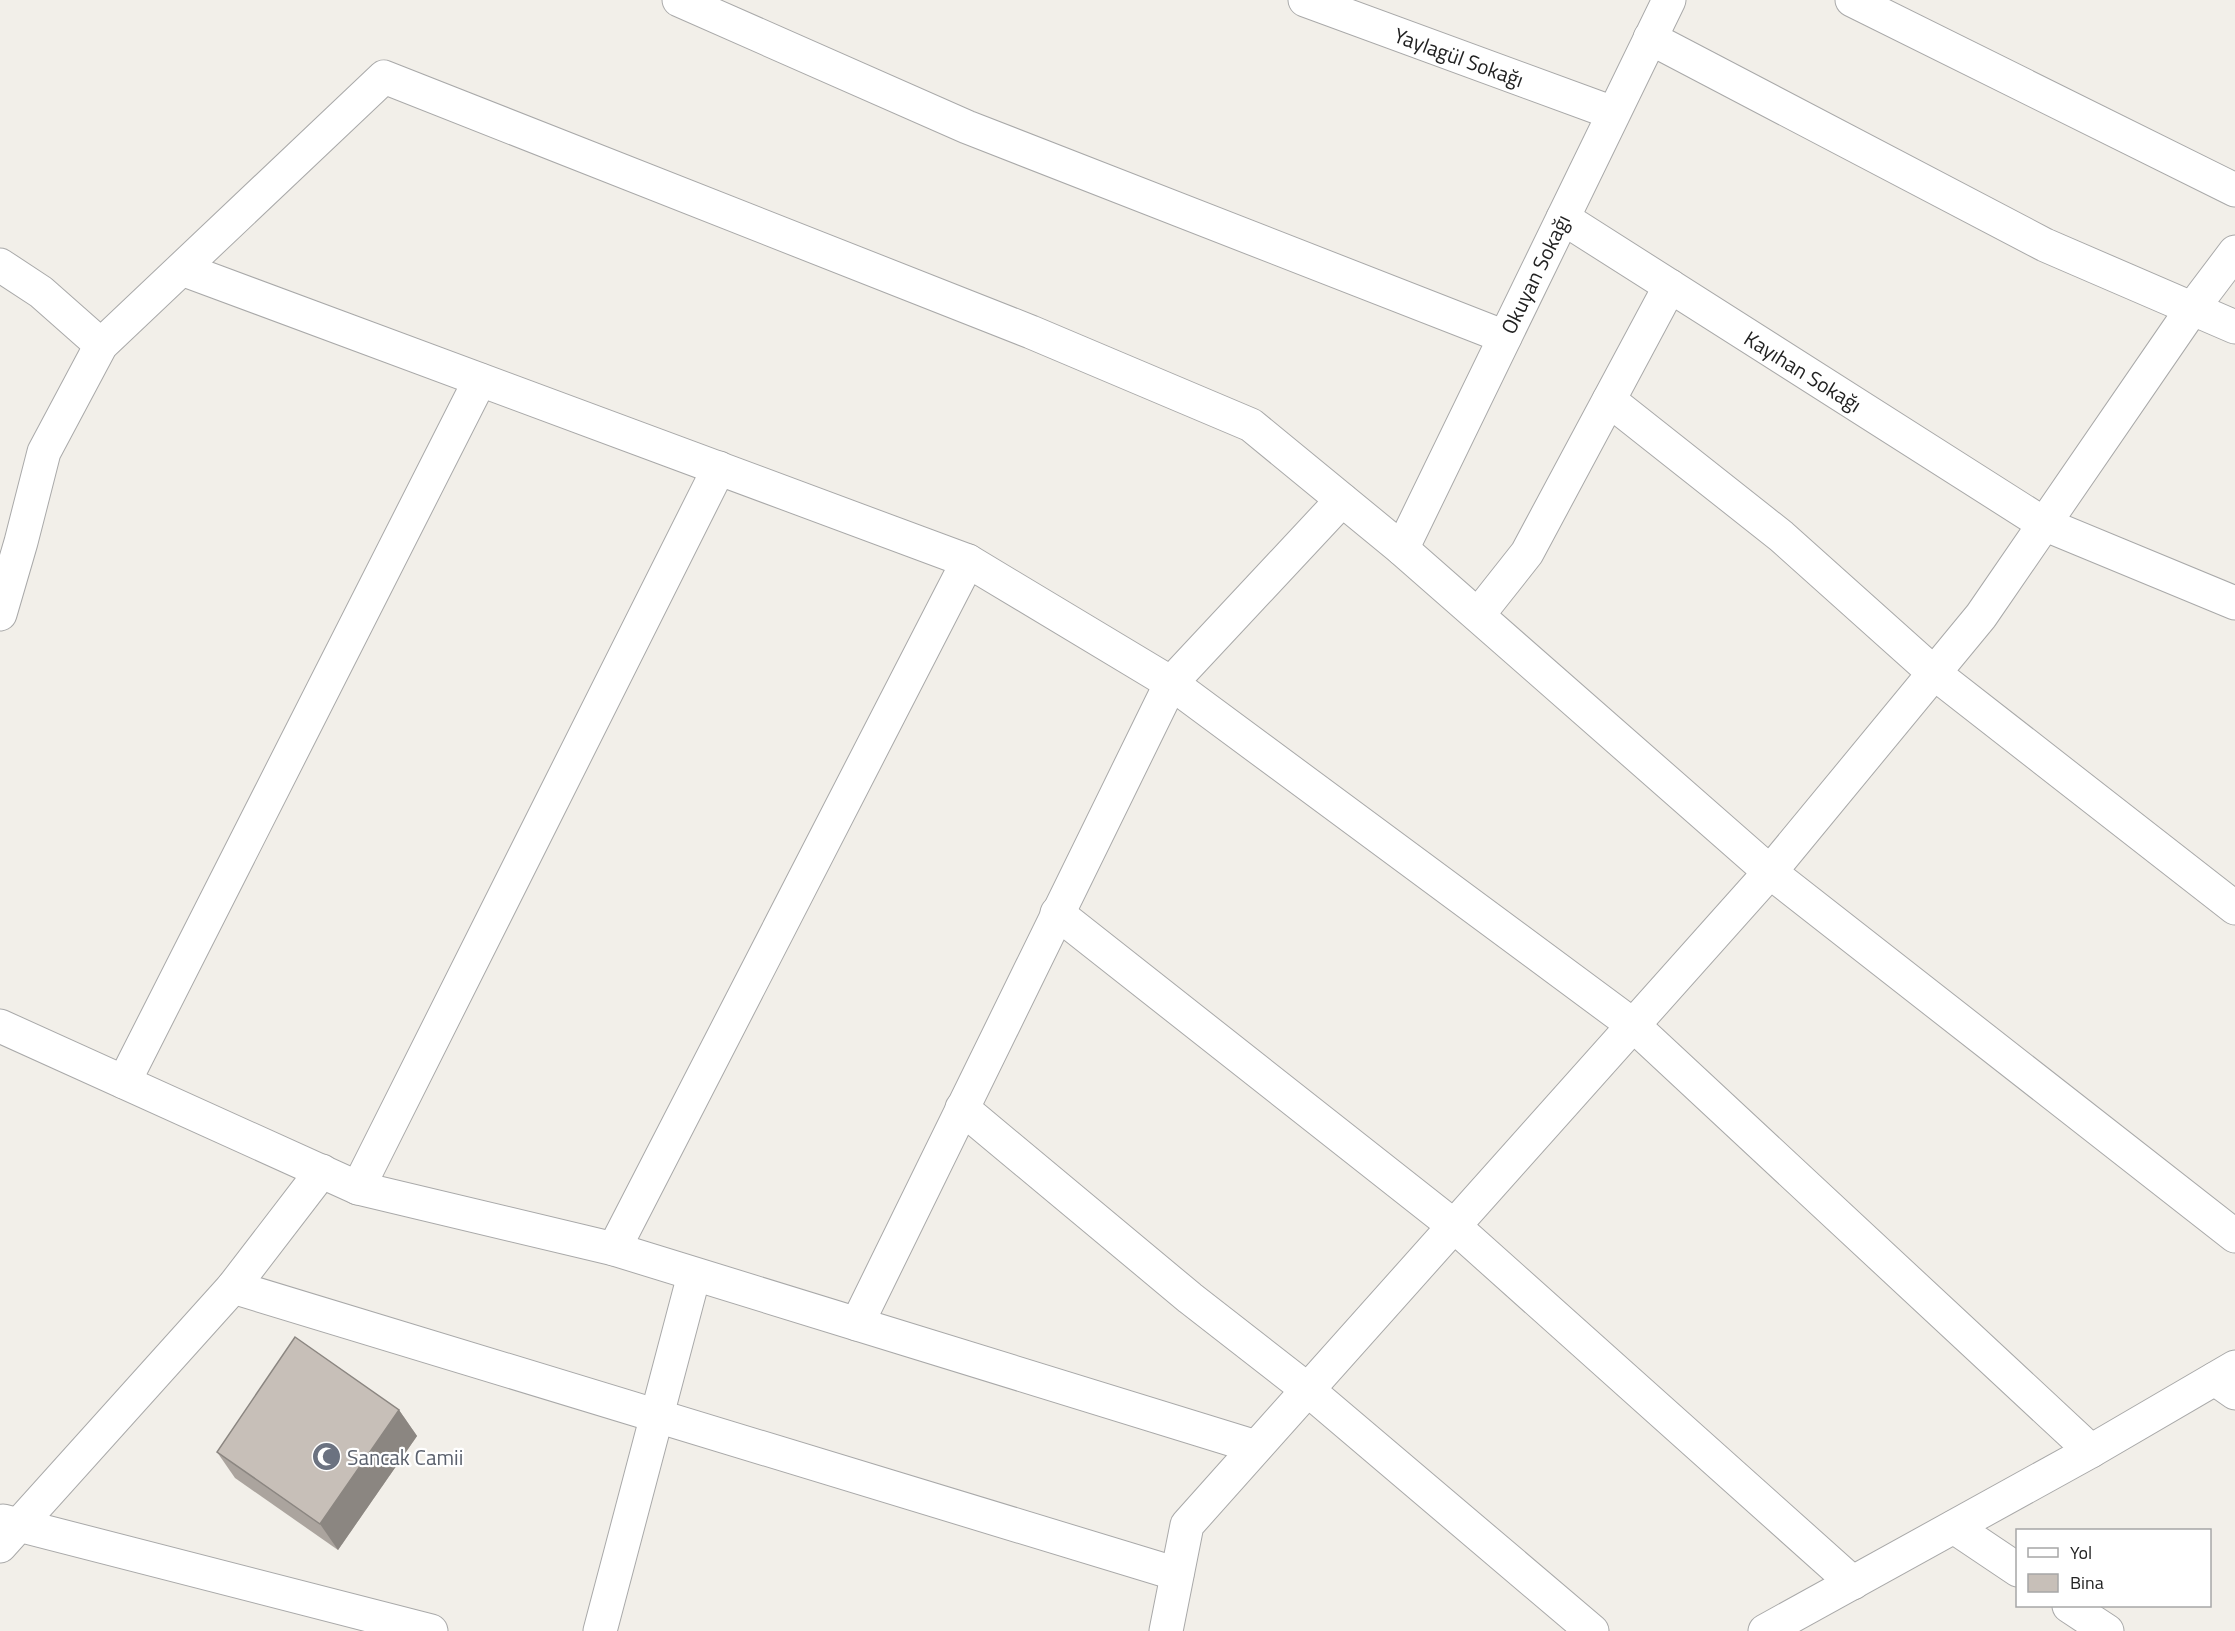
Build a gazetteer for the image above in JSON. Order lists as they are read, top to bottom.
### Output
{
  "streets": {
    "street": ["Yaylagül Sokağı", "Okuyan Sokağı", "Kayıhan Sokağı"]
  },
  "crossings": [
    ["Yaylagül Sokağı", "Okuyan Sokağı"],
    ["Okuyan Sokağı", "Kayıhan Sokağı"]
  ],
  "places": {
    "mosque": ["Sancak Camii"]
  },
  "legend": ["Yol", "Bina"]
}
